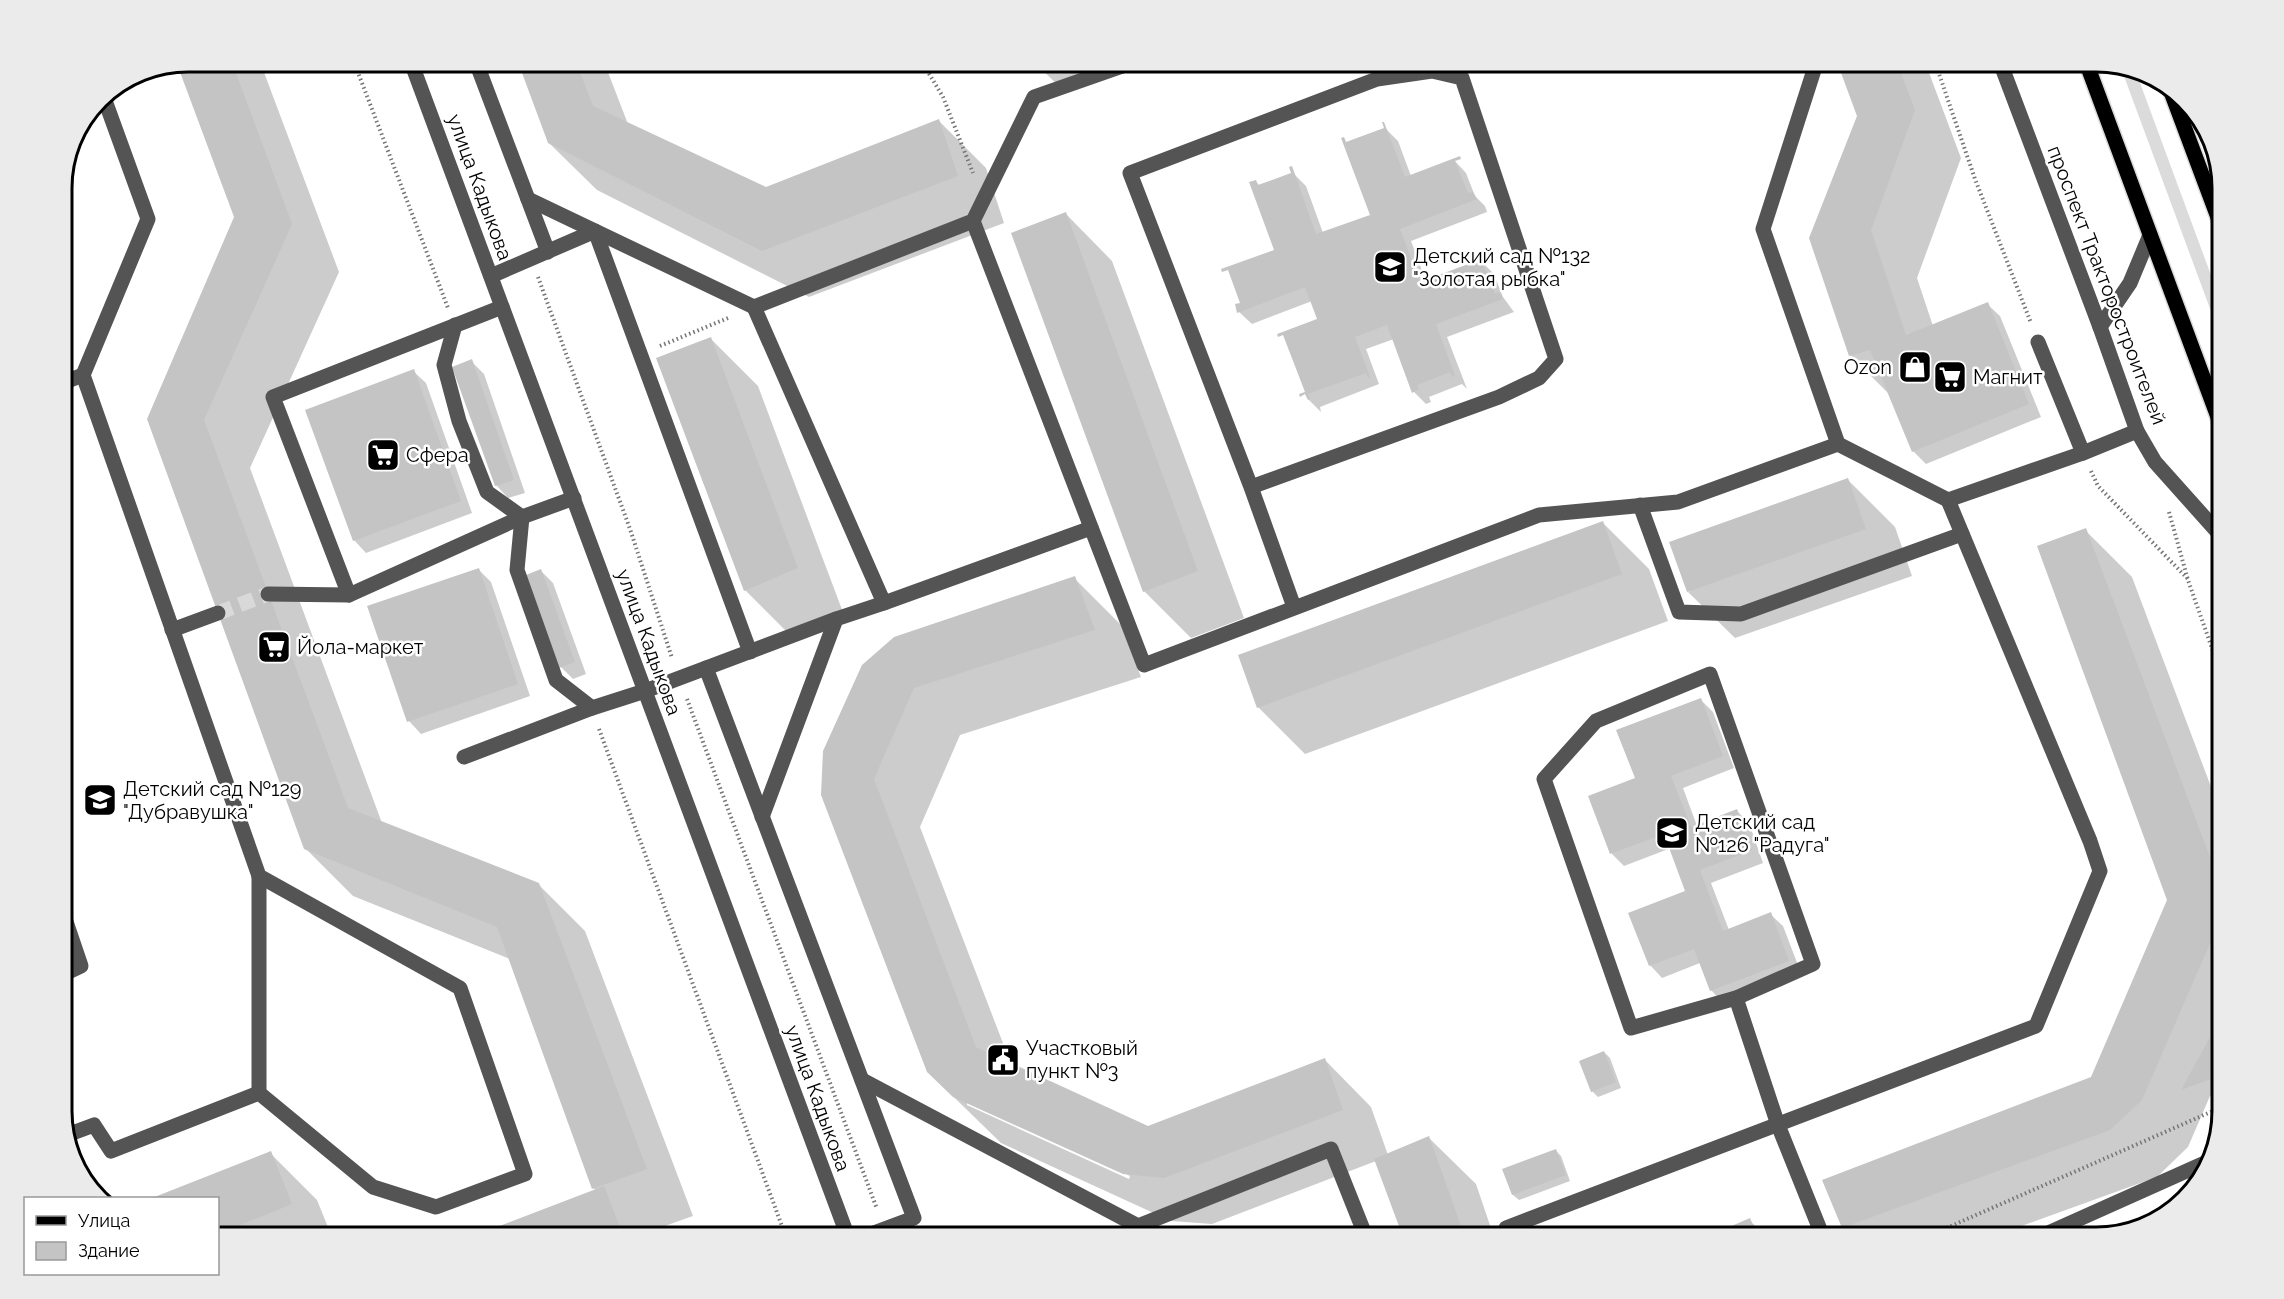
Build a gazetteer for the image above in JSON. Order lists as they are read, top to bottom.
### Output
{
  "streets": {
    "street": ["улица Кадыкова", "проспект Тракторостроителей"]
  },
  "places": {
    "school or university": ["Детский сад №132 \"Золотая рыбка\"", "Детский сад №129 \"Дубравушка\"", "Детский сад №126 \"Радуга\""],
    "shop": ["Ozon"],
    "supermarket": ["Магнит", "Сфера", "Йола-маркет"],
    "public building": ["Участковый пункт №3"]
  },
  "legend": ["Улица", "Здание"]
}
